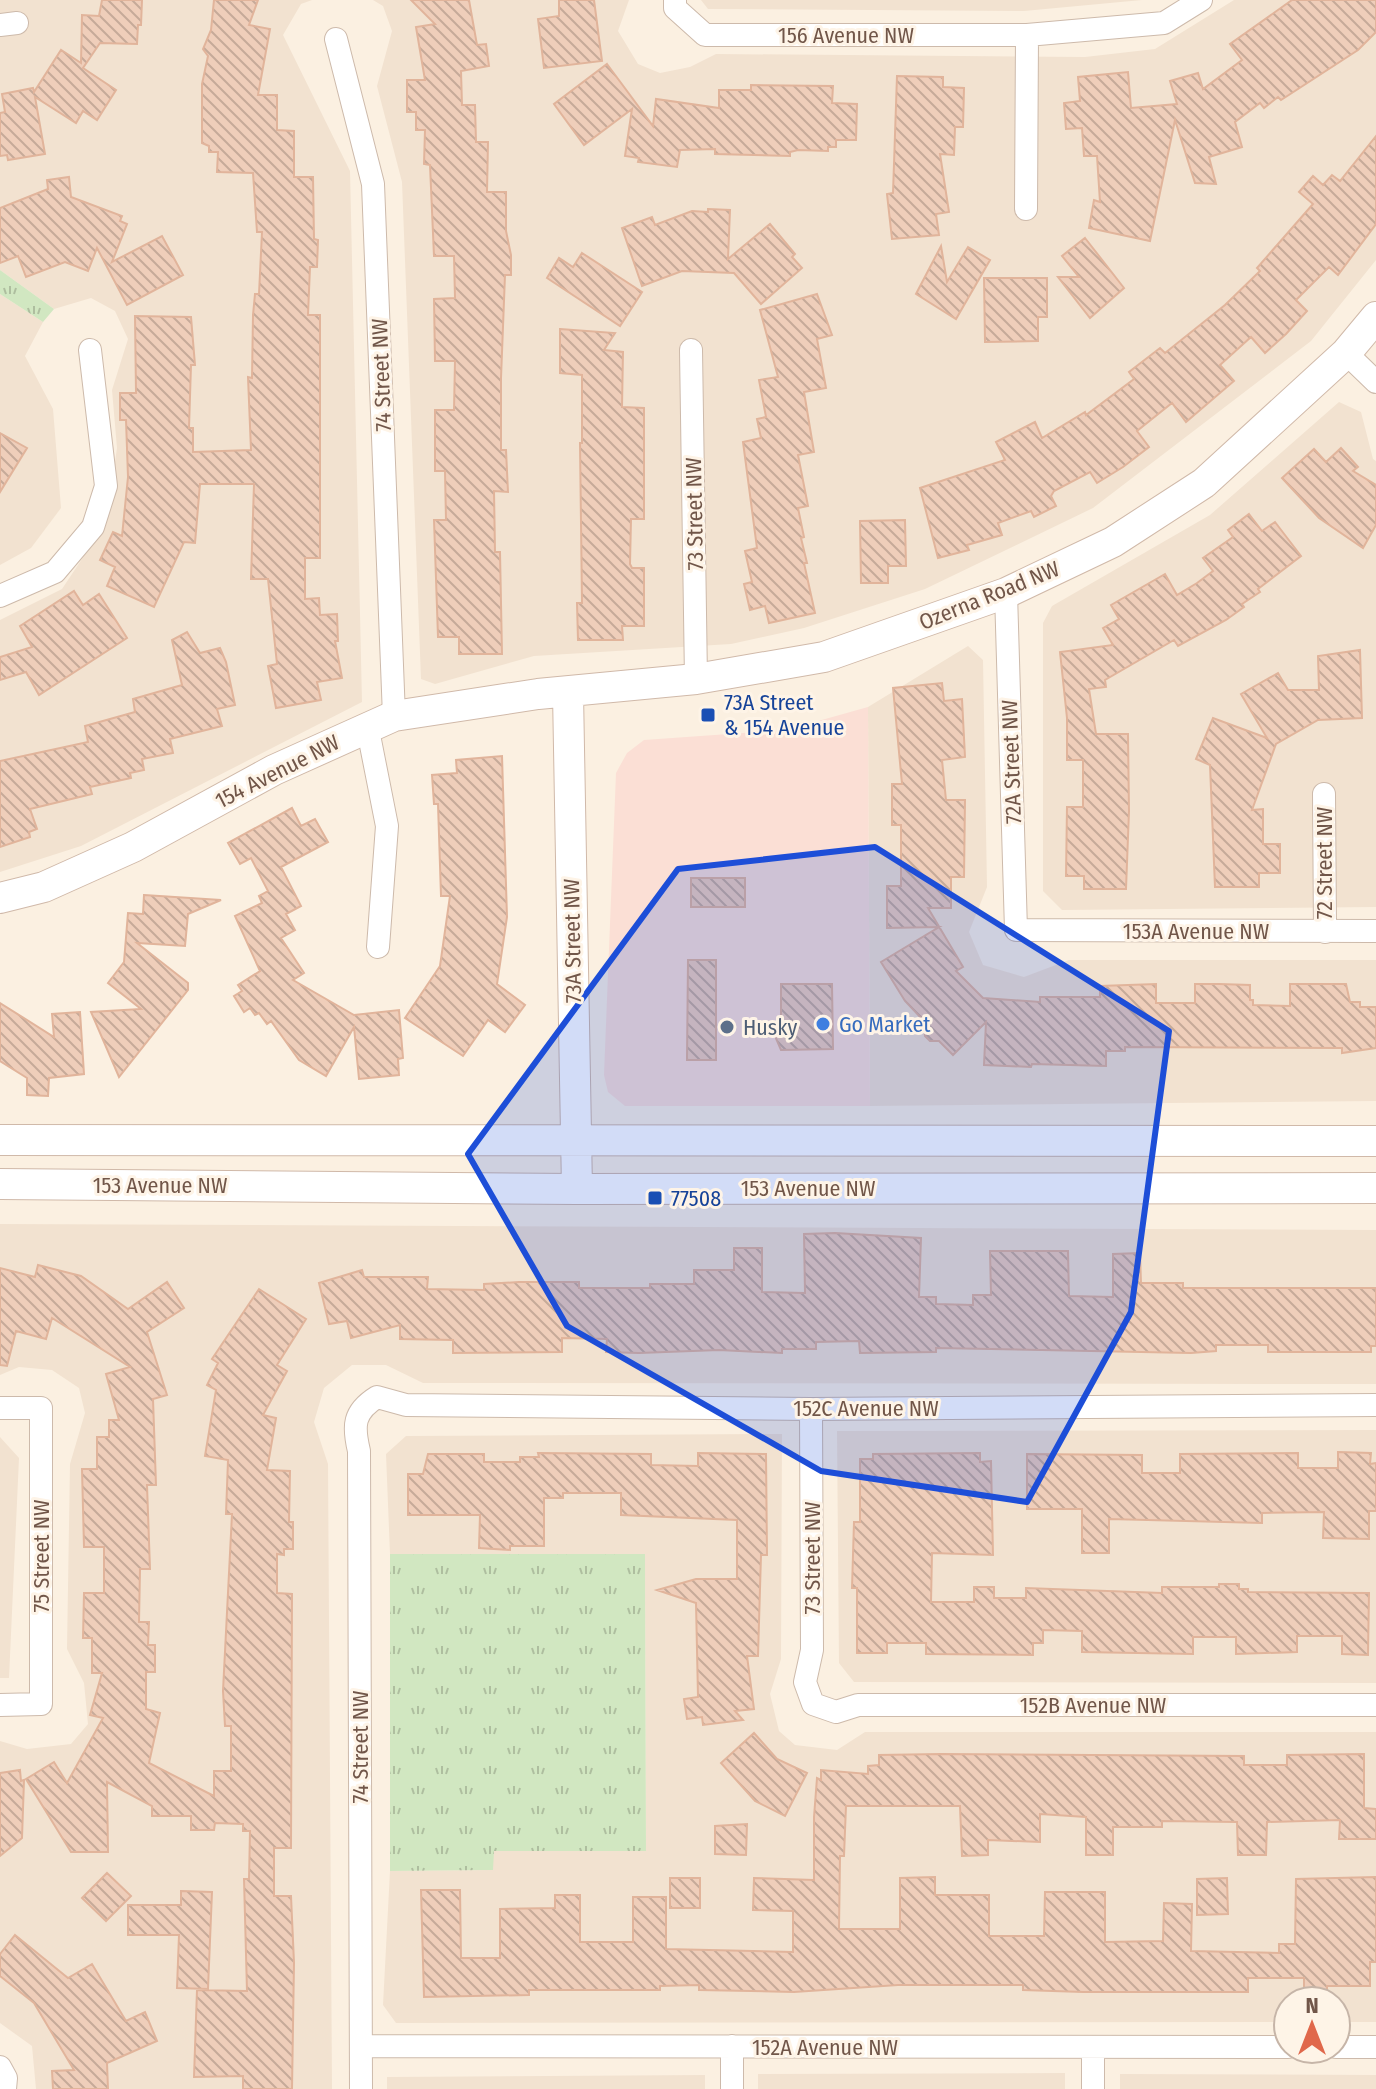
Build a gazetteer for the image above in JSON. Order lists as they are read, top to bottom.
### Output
{
  "streets": {
    "main road": [
      "Ozerna Road NW",
      "154 Avenue NW",
      "73A Street NW",
      "153 Avenue NW"
    ],
    "street": [
      "156 Avenue NW",
      "74 Street NW",
      "73 Street NW",
      "72A Street NW",
      "72 Street NW",
      "153A Avenue NW",
      "152C Avenue NW",
      "75 Street NW",
      "152B Avenue NW",
      "152A Avenue NW"
    ]
  },
  "crossings": [
    ["74 Street NW", "154 Avenue NW"],
    ["74 Street NW", "152C Avenue NW"],
    ["74 Street NW", "152A Avenue NW"],
    ["73 Street NW", "Ozerna Road NW"],
    ["73 Street NW", "152C Avenue NW"],
    ["73 Street NW", "152B Avenue NW"],
    ["Ozerna Road NW", "72A Street NW"],
    ["Ozerna Road NW", "154 Avenue NW"],
    ["Ozerna Road NW", "73A Street NW"],
    ["72A Street NW", "153A Avenue NW"],
    ["154 Avenue NW", "73A Street NW"],
    ["72 Street NW", "153A Avenue NW"],
    ["73A Street NW", "153 Avenue NW"]
  ],
  "places": {
    "transit": ["73A Street & 154 Avenue", "77508"],
    "other": ["Go Market", "Husky"]
  },
  "north": "top"
}
